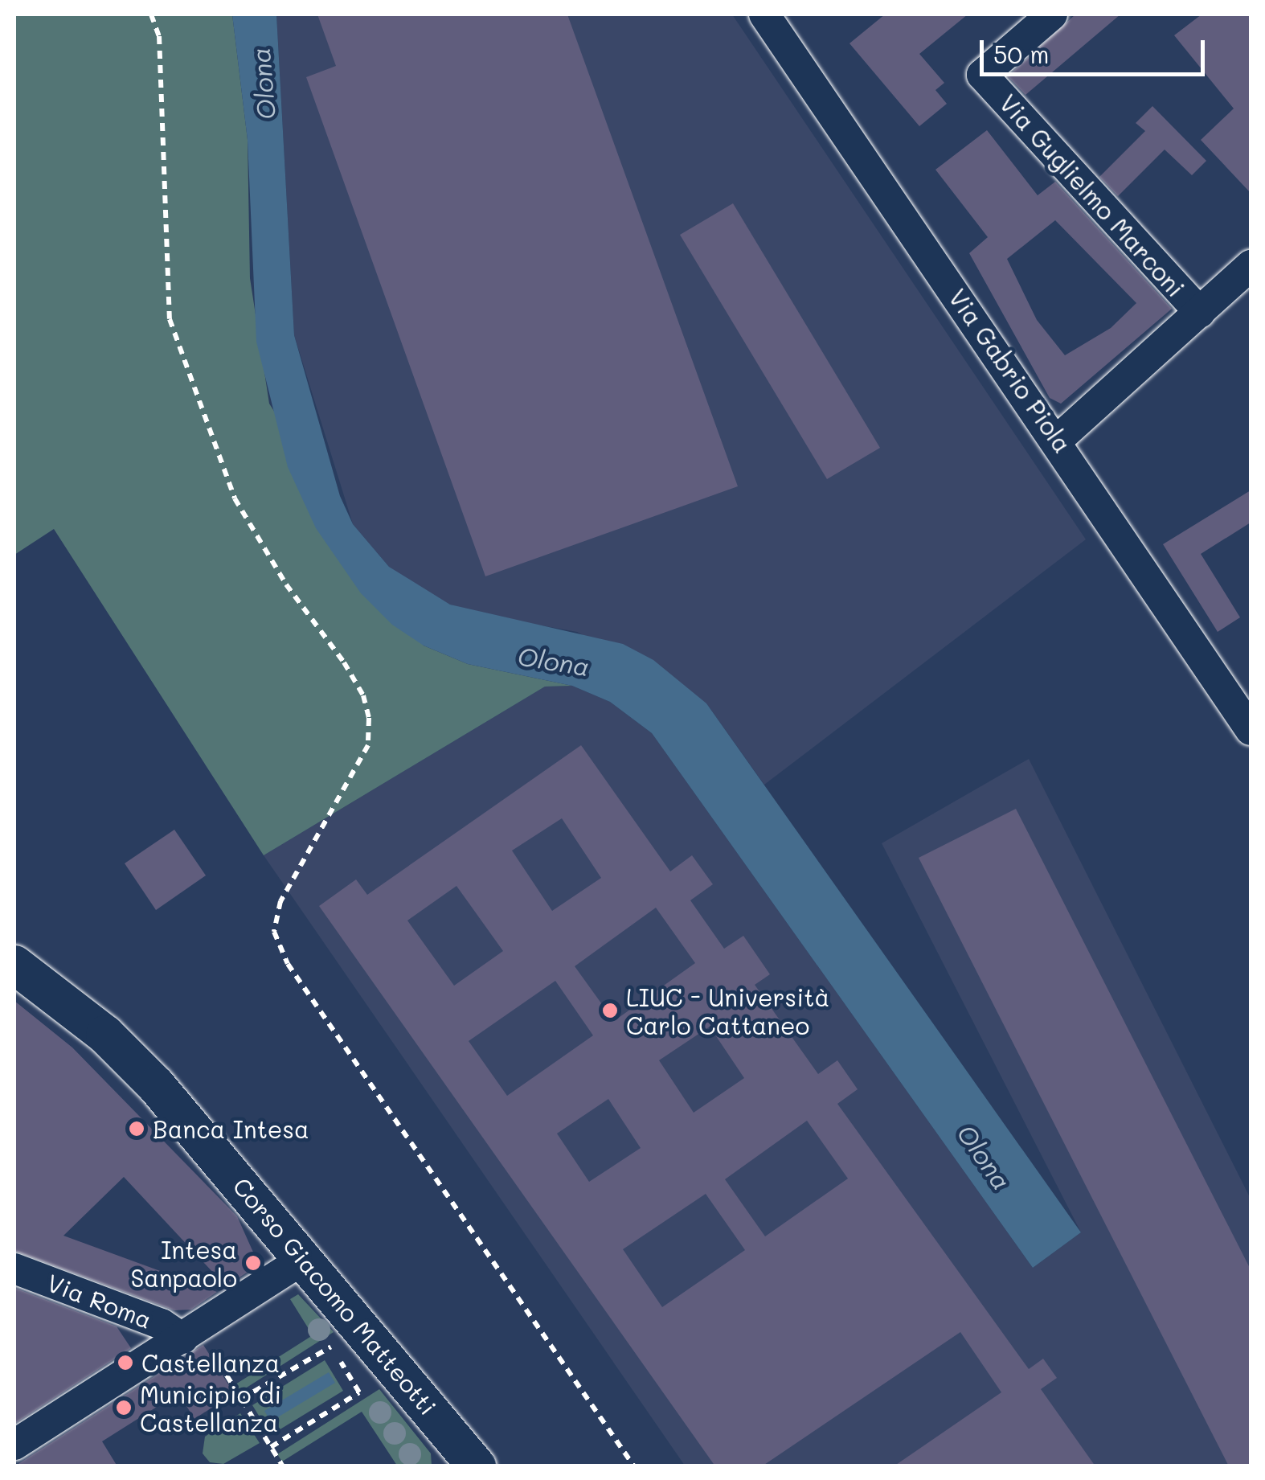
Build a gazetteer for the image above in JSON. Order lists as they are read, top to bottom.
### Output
{
  "streets": {
    "main road": ["Corso Giacomo Matteotti"],
    "street": ["Via Guglielmo Marconi", "Via Gabrio Piola", "Via Roma"]
  },
  "crossings": [
    ["Via Guglielmo Marconi", "Via Gabrio Piola"]
  ],
  "water": ["Olona"],
  "places": [
    "LIUC - Università Carlo Cattaneo",
    "Banca Intesa",
    "Intesa Sanpaolo",
    "Castellanza",
    "Municipio di Castellanza"
  ],
  "scale_bar": "50 m"
}
